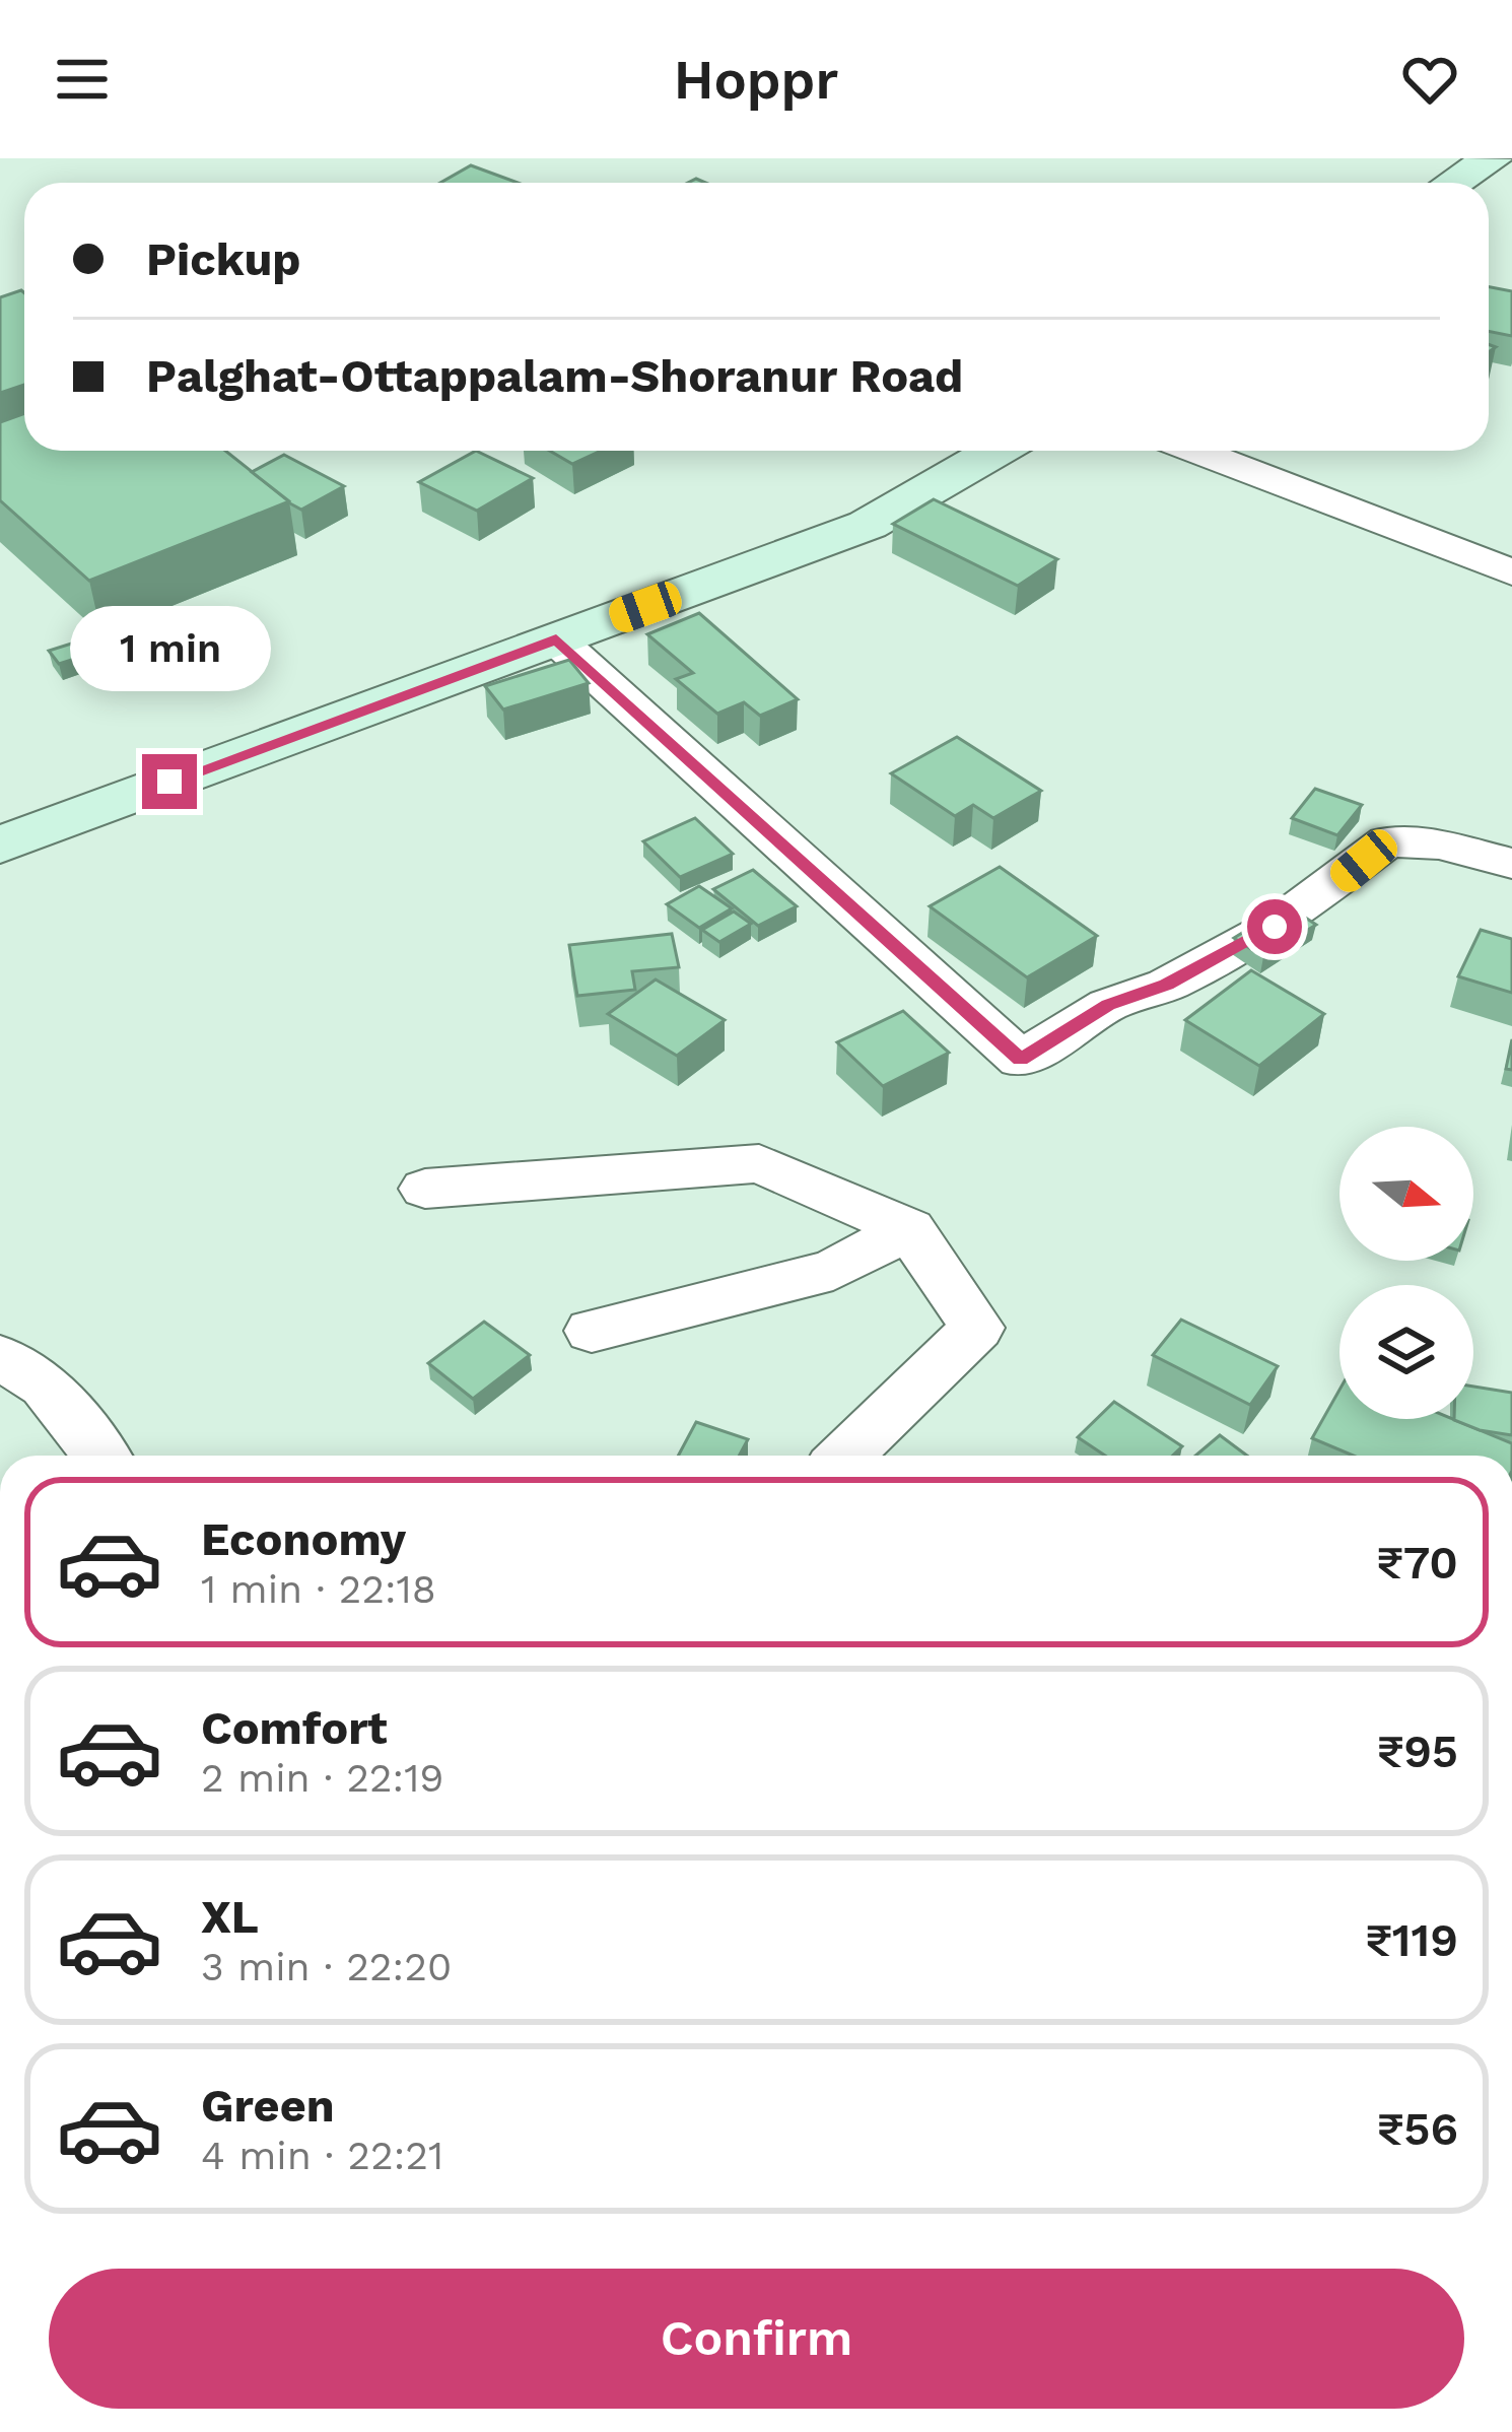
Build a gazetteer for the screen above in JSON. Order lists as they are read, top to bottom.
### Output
{
  "north": "right",
  "page": {
    "header": "Hoppr",
    "banner": ["Pickup", "Palghat-Ottappalam-Shoranur Road"],
    "bubble": "1 min",
    "list": [
      {
        "name": "Economy",
        "note": "1 min · 22:18",
        "value": "₹70"
      },
      {
        "name": "Comfort",
        "note": "2 min · 22:19",
        "value": "₹95"
      },
      {
        "name": "XL",
        "note": "3 min · 22:20",
        "value": "₹119"
      },
      {
        "name": "Green",
        "note": "4 min · 22:21",
        "value": "₹56"
      }
    ],
    "buttons": "Confirm"
  }
}
